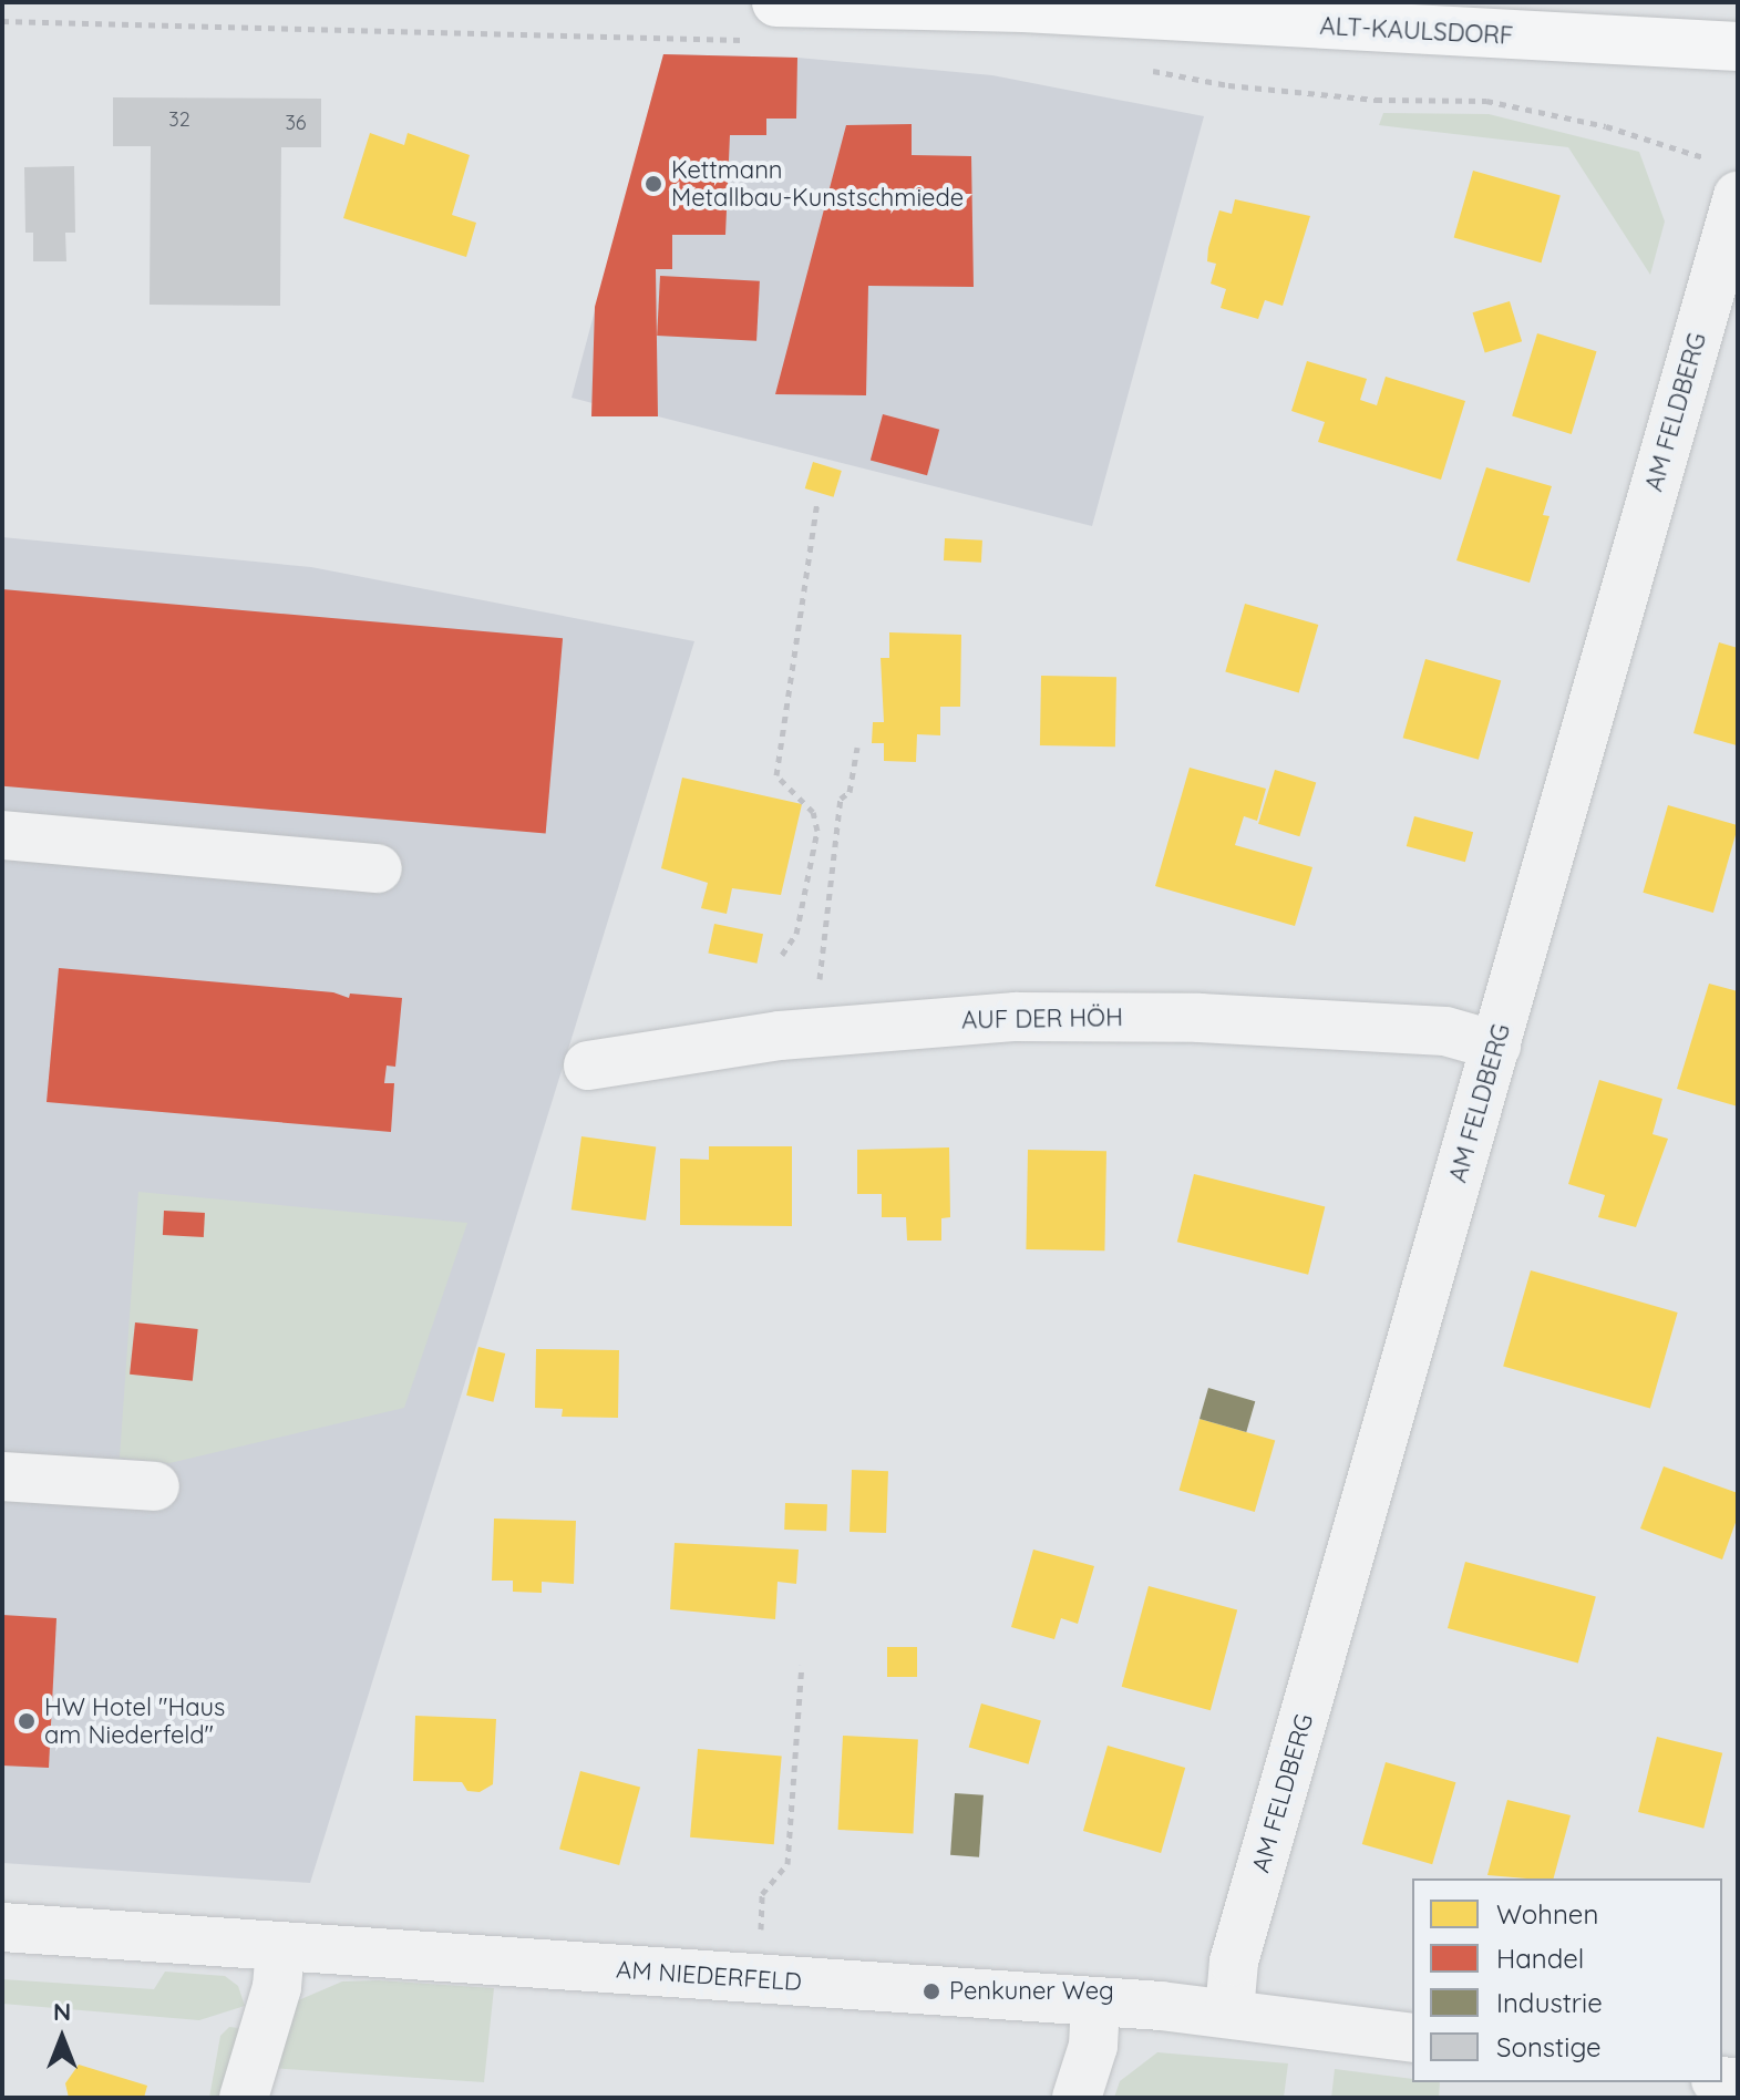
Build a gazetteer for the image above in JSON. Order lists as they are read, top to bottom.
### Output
{
  "streets": {
    "main road": ["ALT-KAULSDORF"],
    "street": ["AM FELDBERG", "AUF DER HÖH", "AM NIEDERFELD"]
  },
  "crossings": [
    ["AM FELDBERG", "AUF DER HÖH"],
    ["AM FELDBERG", "AM NIEDERFELD"]
  ],
  "places": ["Kettmann Metallbau-Kunstschmiede", "HW Hotel \"Haus am Niederfeld\"", "Penkuner Weg"],
  "house_numbers": ["32", "36"],
  "legend": [
    "Wohnen",
    "Handel",
    "Industrie",
    "Sonstige"
  ],
  "north": "top"
}
